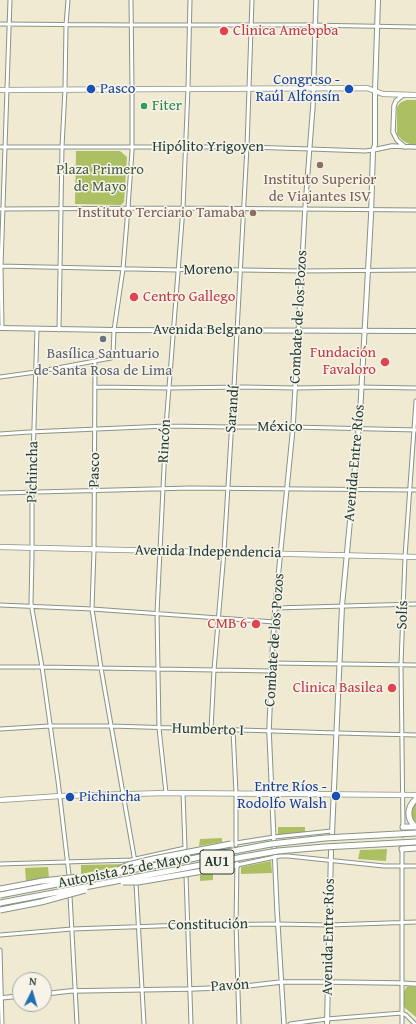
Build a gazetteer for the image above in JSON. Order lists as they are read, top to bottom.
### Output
{
  "streets": {
    "highway": ["AU1", "Autopista 25 de Mayo"],
    "main road": ["Avenida Belgrano", "Avenida Entre Ríos", "Avenida Independencia"],
    "street": [
      "Hipólito Yrigoyen",
      "Moreno",
      "Combate de los Pozos",
      "Sarandí",
      "México",
      "Rincón",
      "Pasco",
      "Pichincha",
      "Solís",
      "Humberto I",
      "Constitución",
      "Pavón"
    ]
  },
  "crossings": [
    ["Hipólito Yrigoyen", "Combate de los Pozos"],
    ["Hipólito Yrigoyen", "Sarandí"],
    ["Hipólito Yrigoyen", "Rincón"],
    ["Hipólito Yrigoyen", "Avenida Entre Ríos"],
    ["Moreno", "Combate de los Pozos"],
    ["Moreno", "Sarandí"],
    ["Moreno", "Rincón"],
    ["Moreno", "Avenida Entre Ríos"],
    ["Combate de los Pozos", "Avenida Belgrano"],
    ["Combate de los Pozos", "México"],
    ["Combate de los Pozos", "Avenida Independencia"],
    ["Combate de los Pozos", "Humberto I"],
    ["Combate de los Pozos", "Constitución"],
    ["Combate de los Pozos", "Pavón"],
    ["Avenida Belgrano", "Sarandí"],
    ["Avenida Belgrano", "Rincón"],
    ["Avenida Belgrano", "Avenida Entre Ríos"],
    ["Avenida Belgrano", "Pichincha"],
    ["Sarandí", "México"],
    ["Sarandí", "Avenida Independencia"],
    ["Sarandí", "Humberto I"],
    ["México", "Rincón"],
    ["México", "Avenida Entre Ríos"],
    ["México", "Pasco"],
    ["México", "Pichincha"],
    ["México", "Solís"],
    ["Rincón", "Avenida Independencia"],
    ["Rincón", "Humberto I"],
    ["Avenida Entre Ríos", "Avenida Independencia"],
    ["Avenida Entre Ríos", "Humberto I"],
    ["Avenida Entre Ríos", "Constitución"],
    ["Avenida Entre Ríos", "Pavón"],
    ["Pasco", "Avenida Independencia"],
    ["Pasco", "Humberto I"],
    ["Pichincha", "Avenida Independencia"],
    ["Pichincha", "Humberto I"],
    ["Avenida Independencia", "Solís"],
    ["Solís", "Humberto I"]
  ],
  "parks": ["Plaza Primero de Mayo"],
  "places": [
    "Clinica Amebpba",
    "Pasco",
    "Congreso - Raúl Alfonsín",
    "Fiter",
    "Instituto Superior de Viajantes ISV",
    "Instituto Terciario Tamaba",
    "Centro Gallego",
    "Basílica Santuario de Santa Rosa de Lima",
    "Fundación Favaloro",
    "CMB 6",
    "Clinica Basilea",
    "Entre Ríos - Rodolfo Walsh",
    "Pichincha"
  ],
  "north": "top"
}
